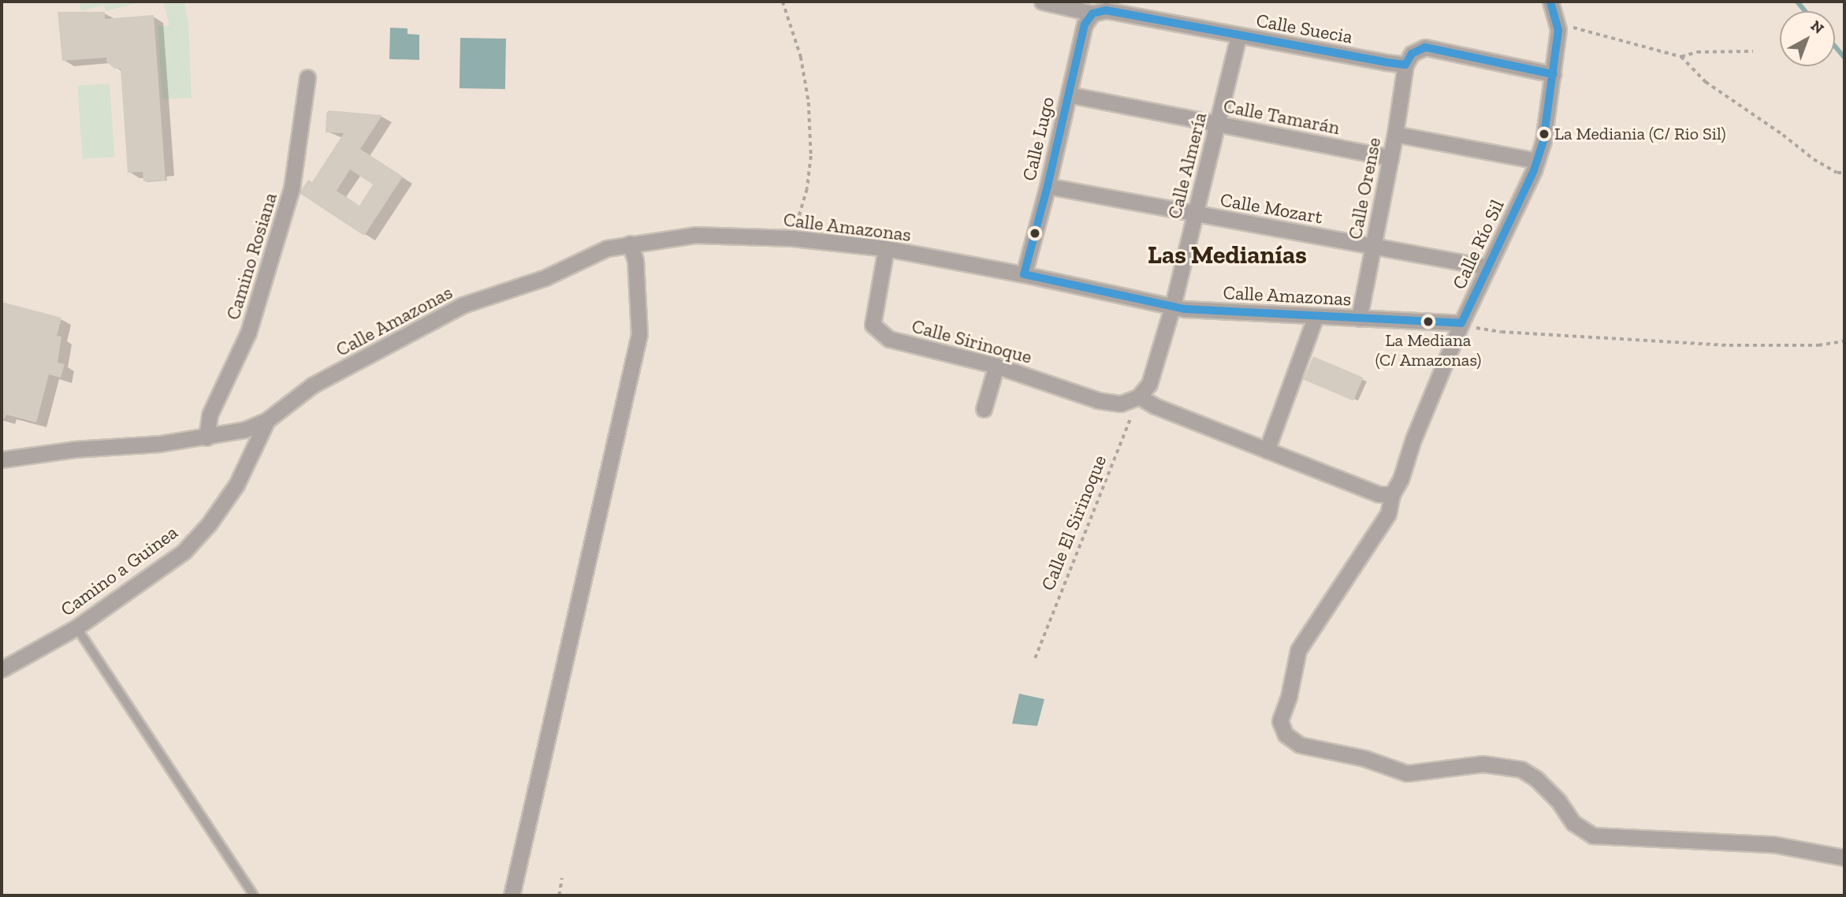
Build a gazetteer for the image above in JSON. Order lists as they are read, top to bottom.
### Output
{
  "streets": {
    "street": [
      "Calle Suecia",
      "Calle Tamarán",
      "Calle Lugo",
      "Calle Almería",
      "Calle Orense",
      "Calle Mozart",
      "Calle Amazonas",
      "Calle Río Sil",
      "Camino Rosiana",
      "Calle Sirinoque",
      "Camino a Guinea"
    ],
    "path": ["Calle El Sirinoque"]
  },
  "crossings": [
    ["Calle Suecia", "Calle Lugo"],
    ["Calle Suecia", "Calle Almería"],
    ["Calle Suecia", "Calle Orense"],
    ["Calle Tamarán", "Calle Lugo"],
    ["Calle Tamarán", "Calle Almería"],
    ["Calle Tamarán", "Calle Orense"],
    ["Calle Lugo", "Calle Mozart"],
    ["Calle Lugo", "Calle Amazonas"],
    ["Calle Almería", "Calle Mozart"],
    ["Calle Almería", "Calle Amazonas"],
    ["Calle Almería", "Calle Sirinoque"],
    ["Calle Almería", "Calle El Sirinoque"],
    ["Calle Orense", "Calle Mozart"],
    ["Calle Orense", "Calle Amazonas"],
    ["Calle Mozart", "Calle Río Sil"],
    ["Calle Amazonas", "Calle Río Sil"],
    ["Calle Amazonas", "Calle Sirinoque"],
    ["Calle Amazonas", "Camino a Guinea"],
    ["Calle Sirinoque", "Calle El Sirinoque"]
  ],
  "districts": ["Las Medianías"],
  "places": ["La Mediania (C/ Rio Sil)", "La Mediana (C/ Amazonas)"],
  "north": "top right"
}
